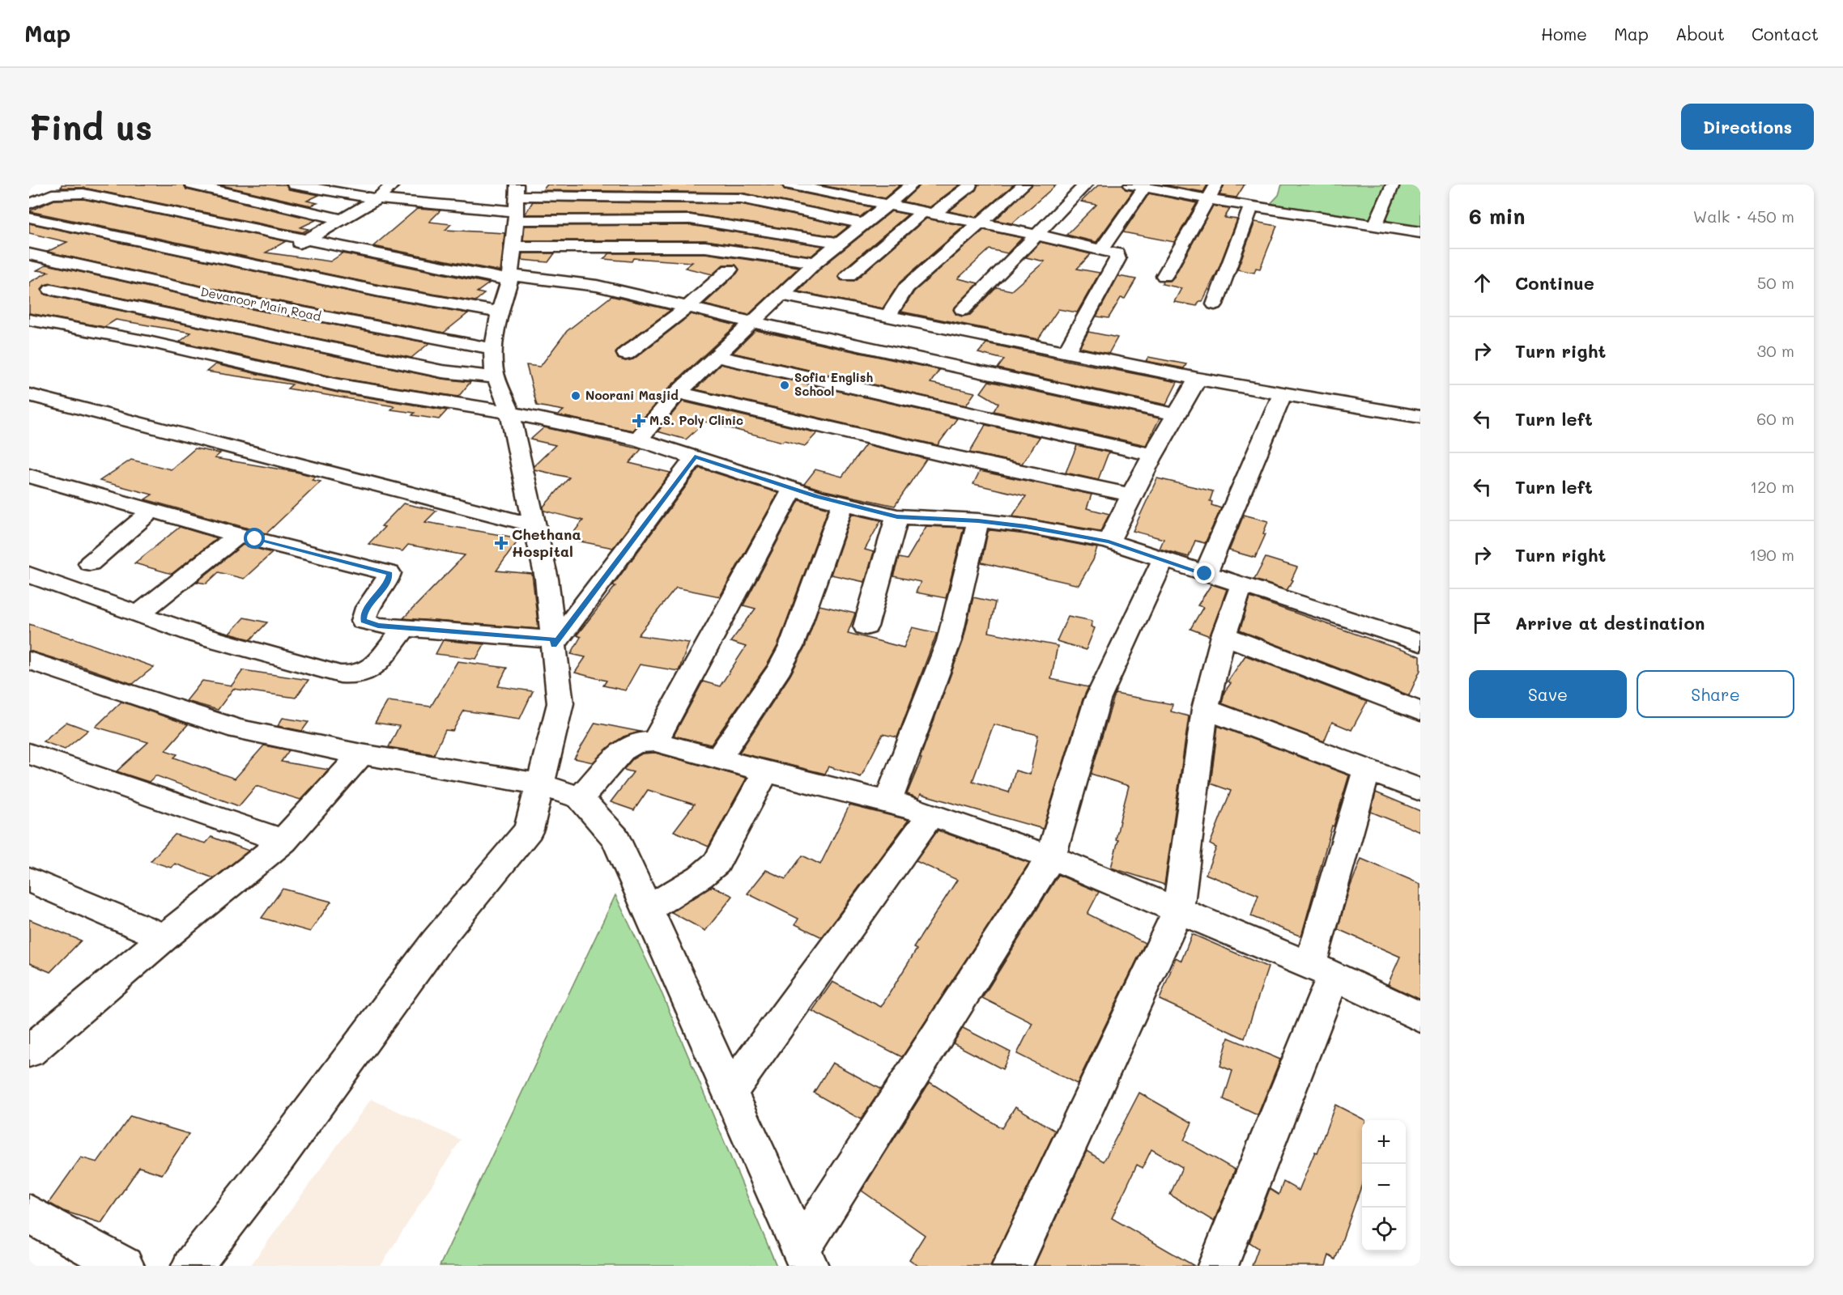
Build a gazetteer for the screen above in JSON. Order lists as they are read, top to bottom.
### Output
{
  "streets": {
    "street": ["Devanoor Main Road"]
  },
  "places": {
    "other": ["Sofia English School", "Noorani Masjid"],
    "health": ["M.S. Poly Clinic", "Chethana Hospital"]
  },
  "page": {
    "header": "Map",
    "nav": [
      "Home",
      "Map",
      "About",
      "Contact"
    ],
    "buttons": [
      "Directions",
      ["Save", "Share"]
    ],
    "title": "Find us",
    "heading": ["6 min", "Walk · 450 m"],
    "list": [
      ["Continue", "50 m"],
      ["Turn right", "30 m"],
      ["Turn left", "60 m"],
      ["Turn left", "120 m"],
      ["Turn right", "190 m"],
      "Arrive at destination"
    ],
    "map_buttons": ["+", "−"]
  }
}
